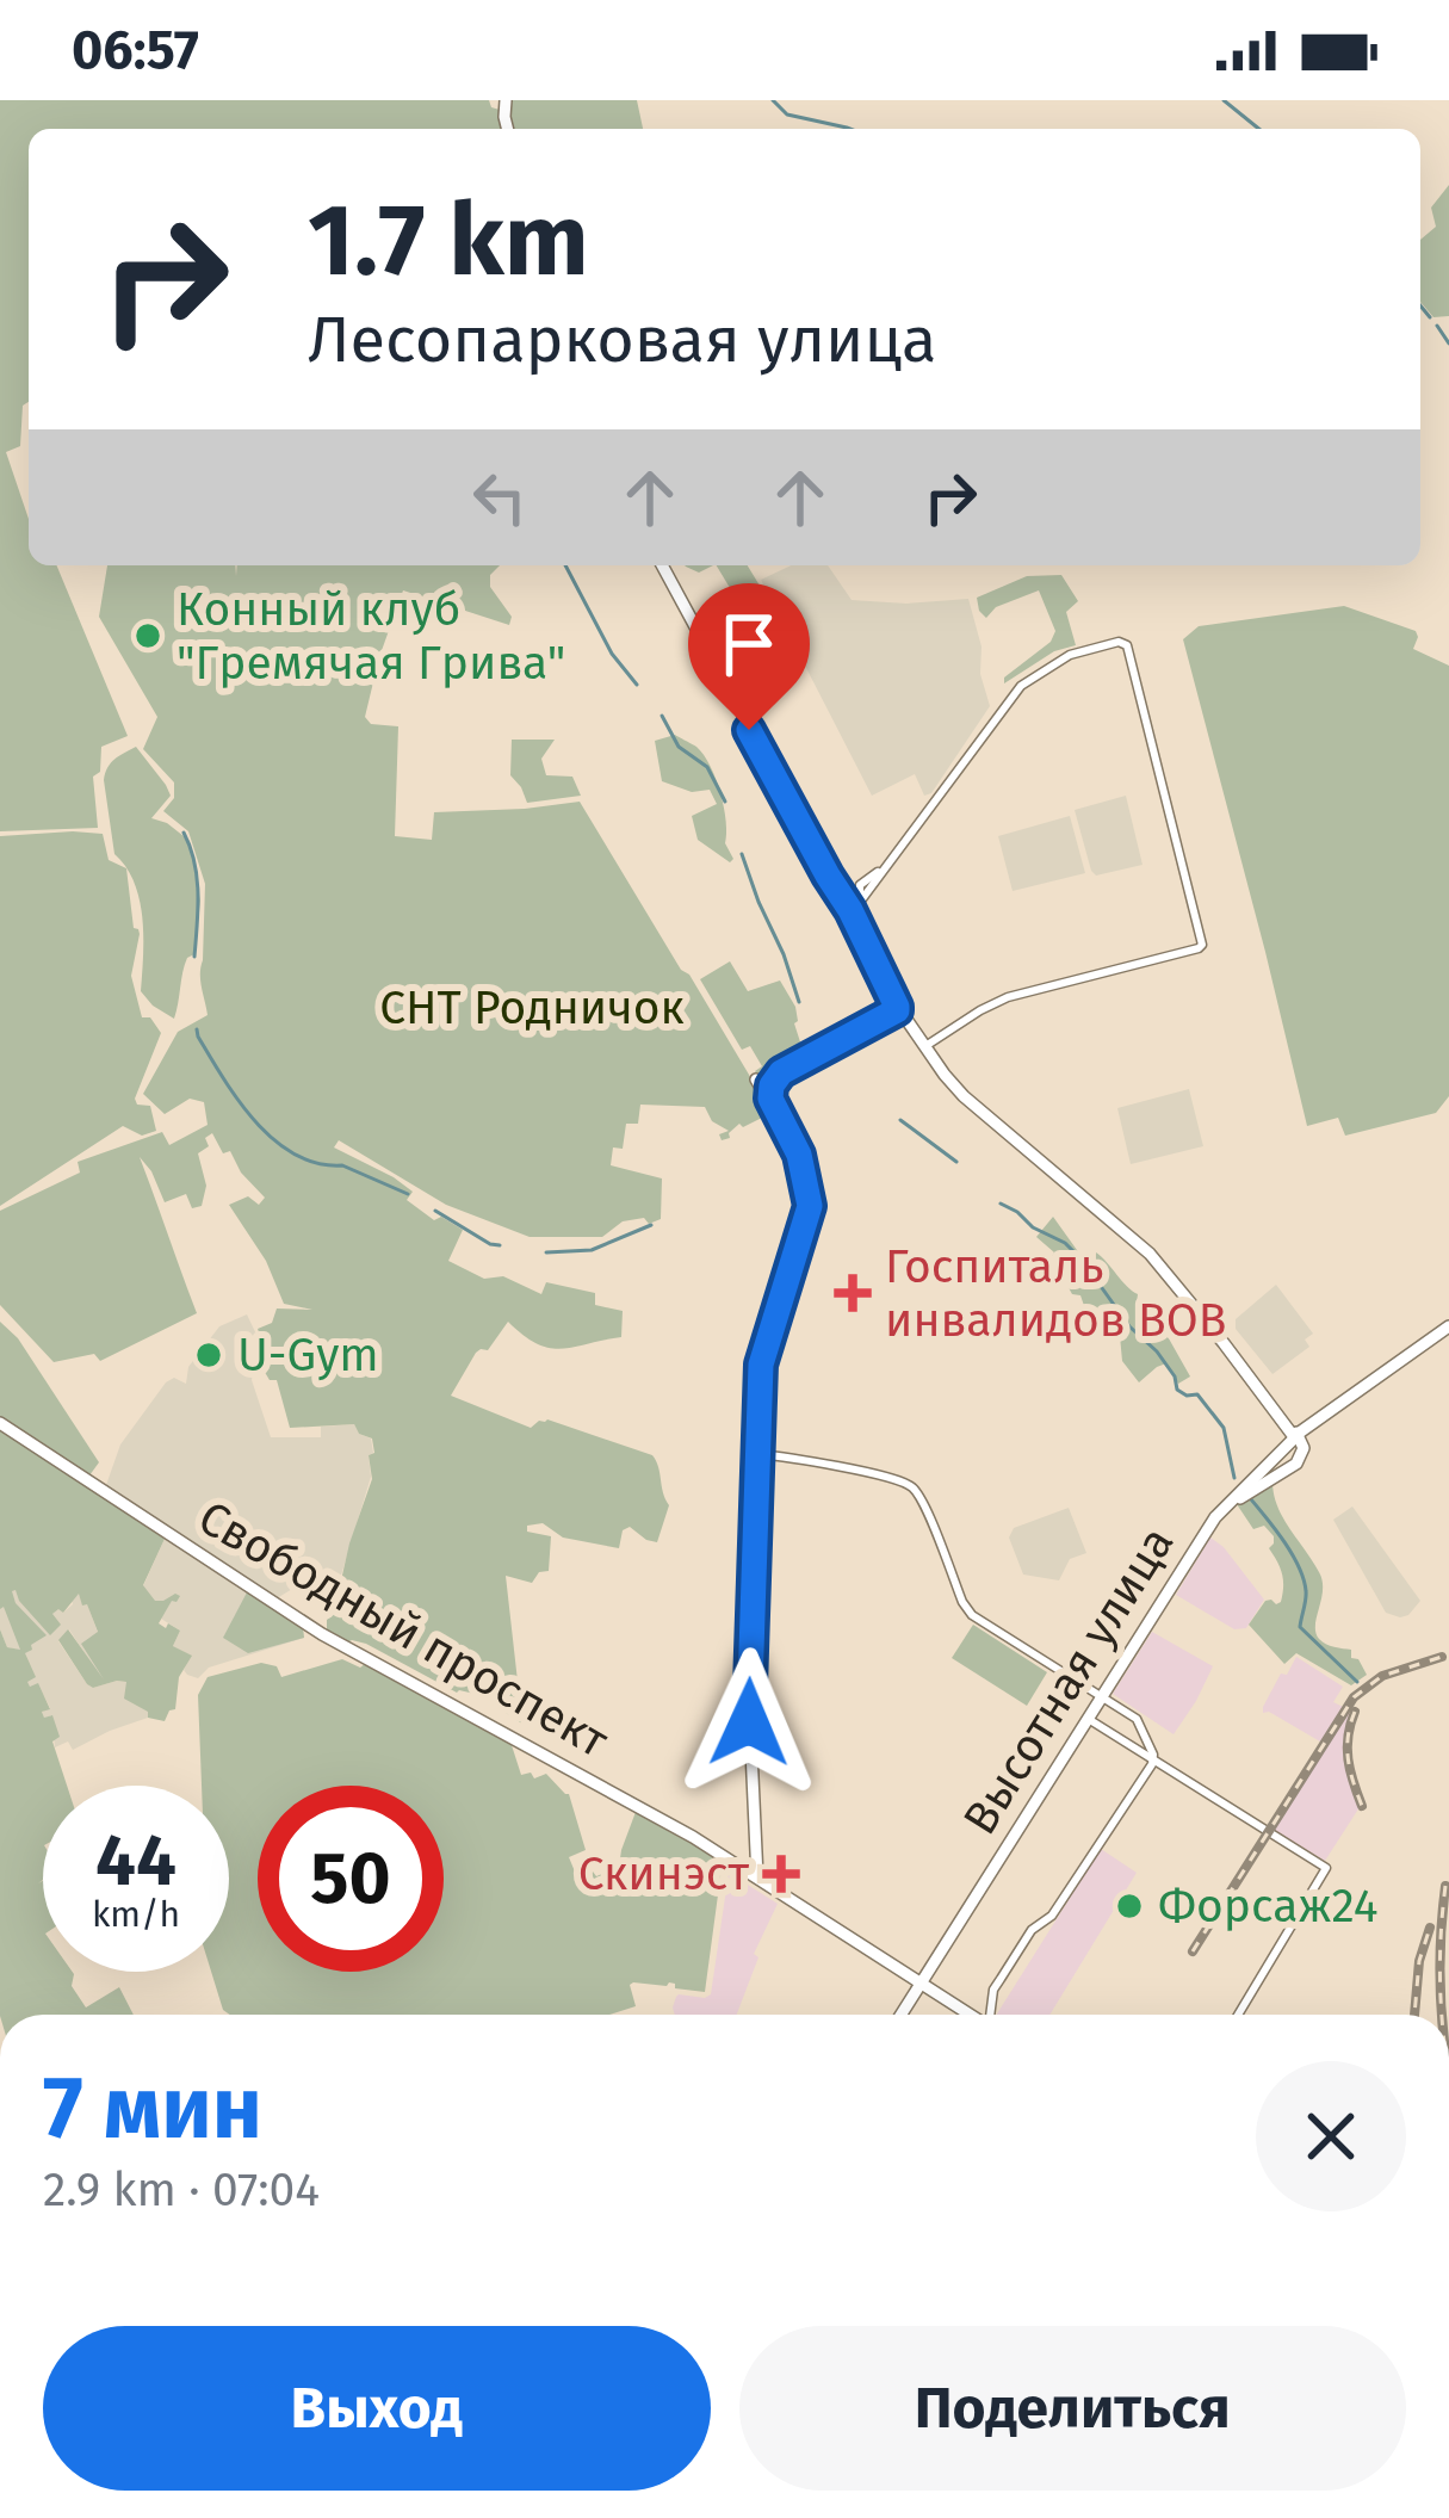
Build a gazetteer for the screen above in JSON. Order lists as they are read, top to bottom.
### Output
{
  "streets": {
    "main road": ["Свободный проспект", "Высотная улица"]
  },
  "crossings": [
    ["Свободный проспект", "Высотная улица"]
  ],
  "parks": ["СНТ Родничок"],
  "places": {
    "other": ["Конный клуб \"Гремячая Грива\"", "U-Gym", "Форсаж24"],
    "health": ["Госпиталь инвалидов ВОВ", "Скинэст"]
  },
  "page": {
    "status": "06:57",
    "turn": ["1.7 km", "Лесопарковая улица"],
    "speed": "44 km/h",
    "limit": "50",
    "heading": ["7 мин", "2.9 km · 07:04"],
    "buttons": ["Выход", "Поделиться"]
  }
}
